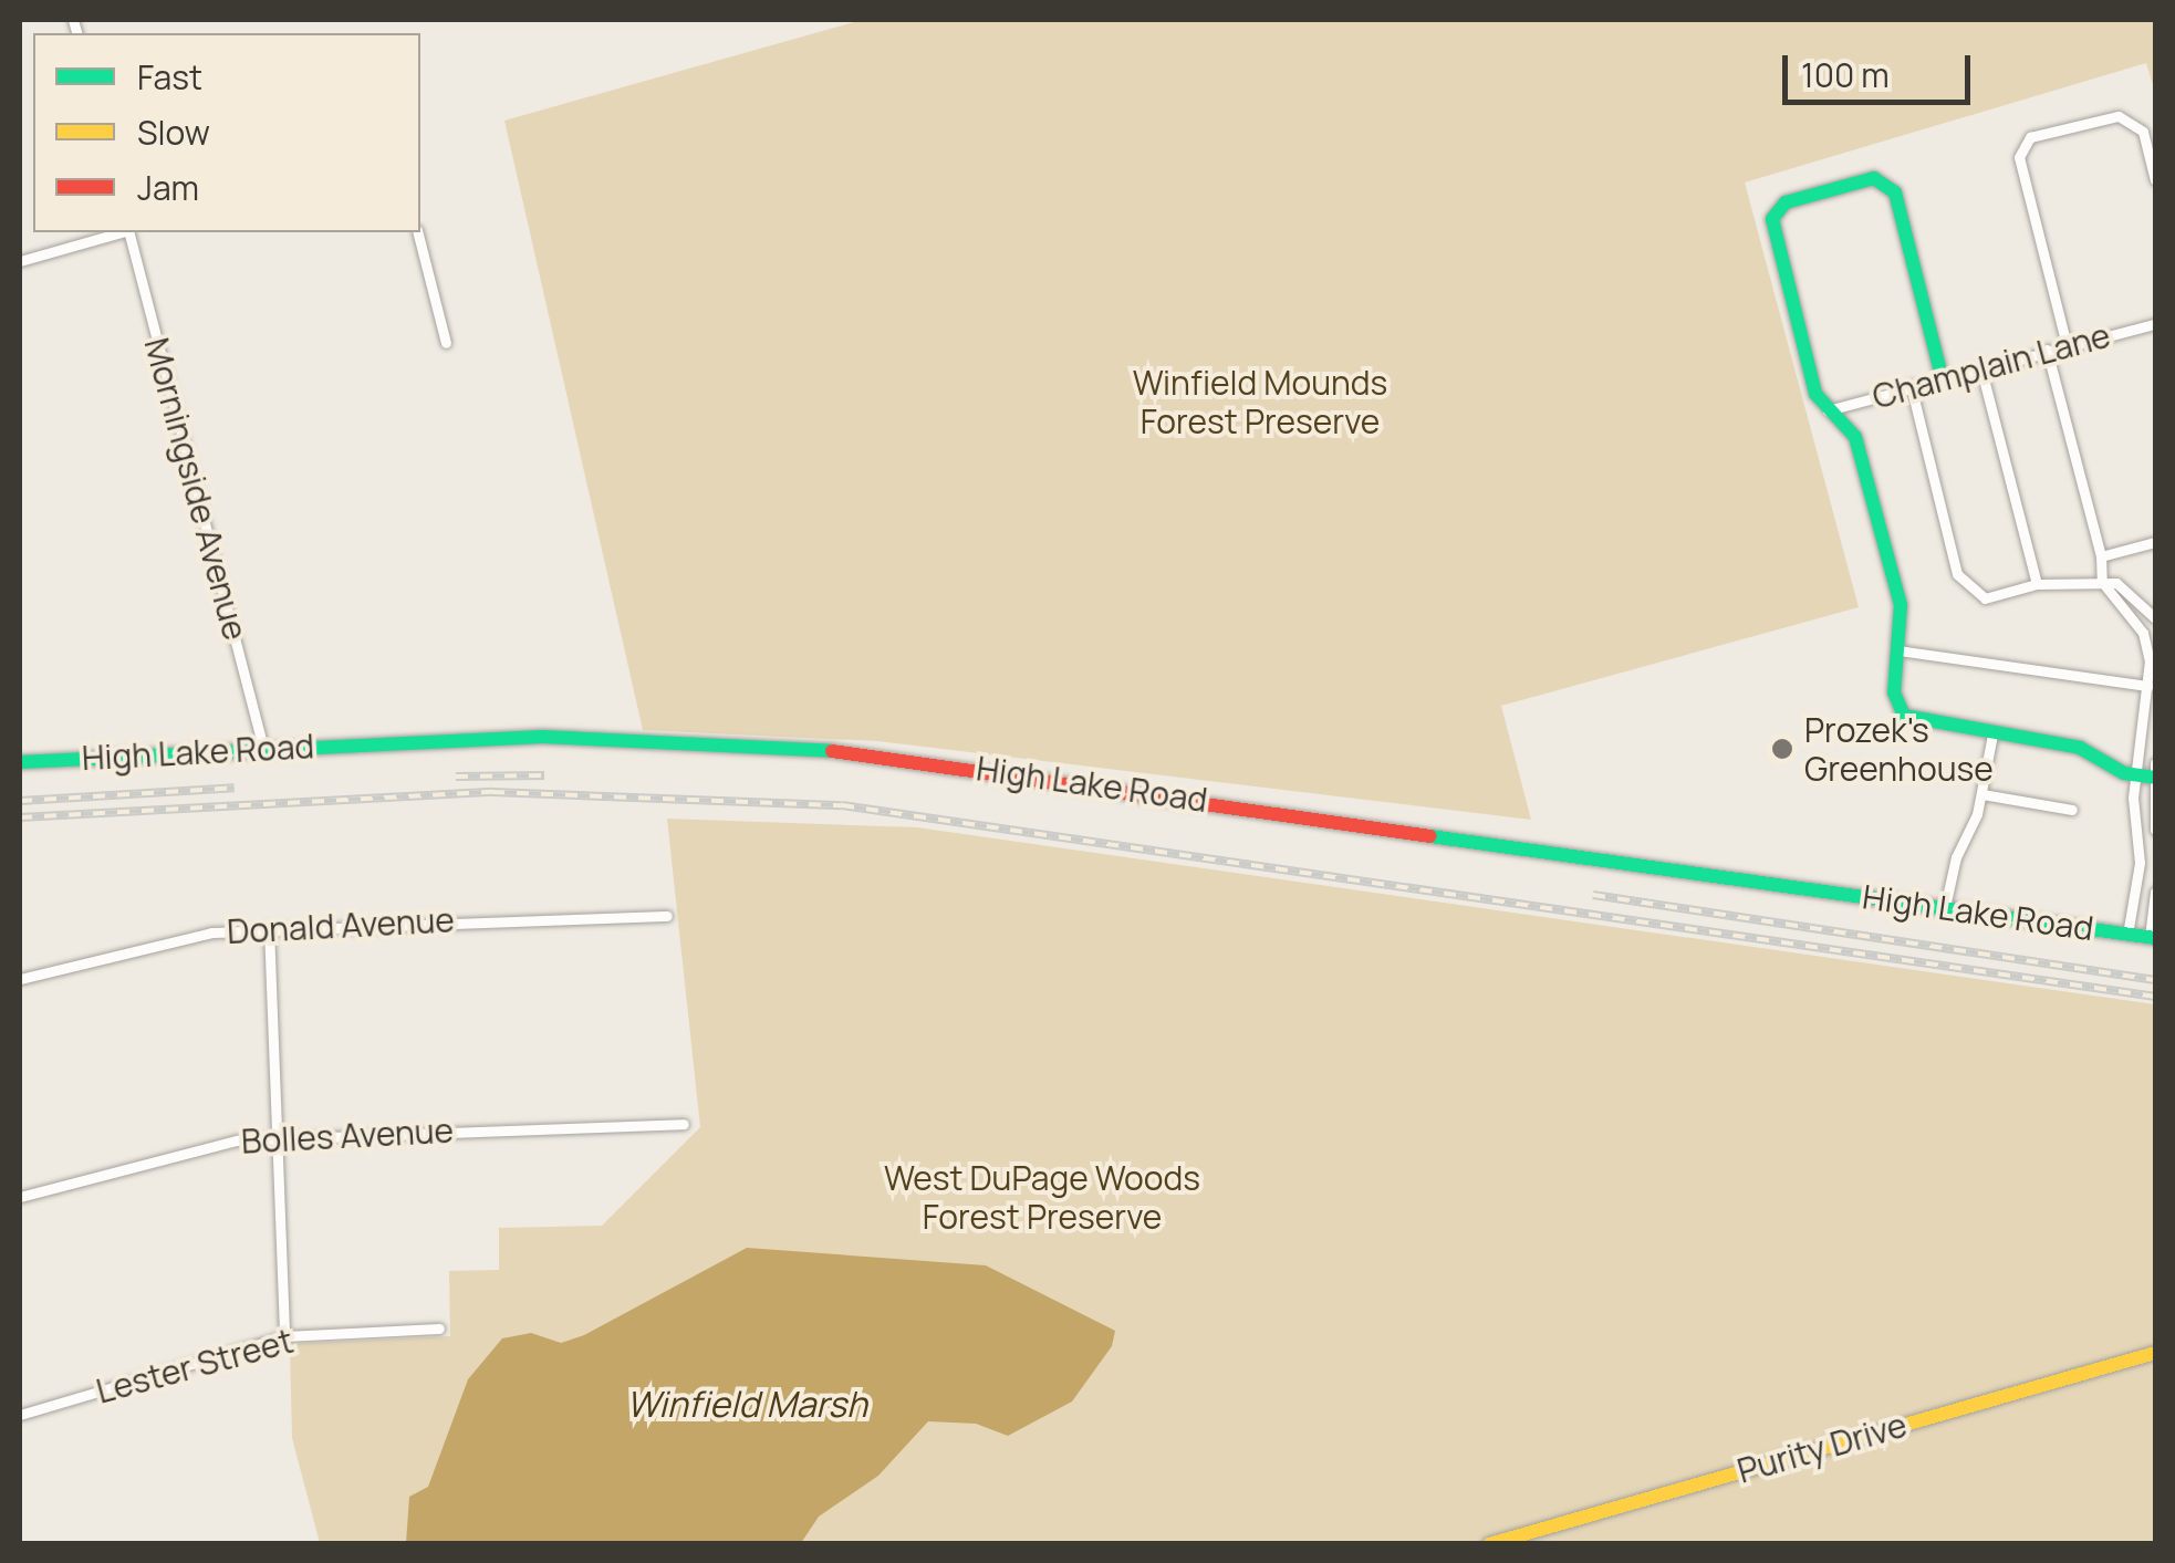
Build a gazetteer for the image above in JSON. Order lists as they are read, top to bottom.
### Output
{
  "streets": {
    "street": [
      "Champlain Lane",
      "Morningside Avenue",
      "High Lake Road",
      "Donald Avenue",
      "Bolles Avenue",
      "Lester Street",
      "Purity Drive"
    ]
  },
  "crossings": [
    ["Morningside Avenue", "High Lake Road"]
  ],
  "water": ["Winfield Marsh"],
  "parks": ["Winfield Mounds Forest Preserve", "West DuPage Woods Forest Preserve"],
  "places": ["Prozek's Greenhouse"],
  "legend": ["Fast", "Slow", "Jam"],
  "scale_bar": "100 m"
}
